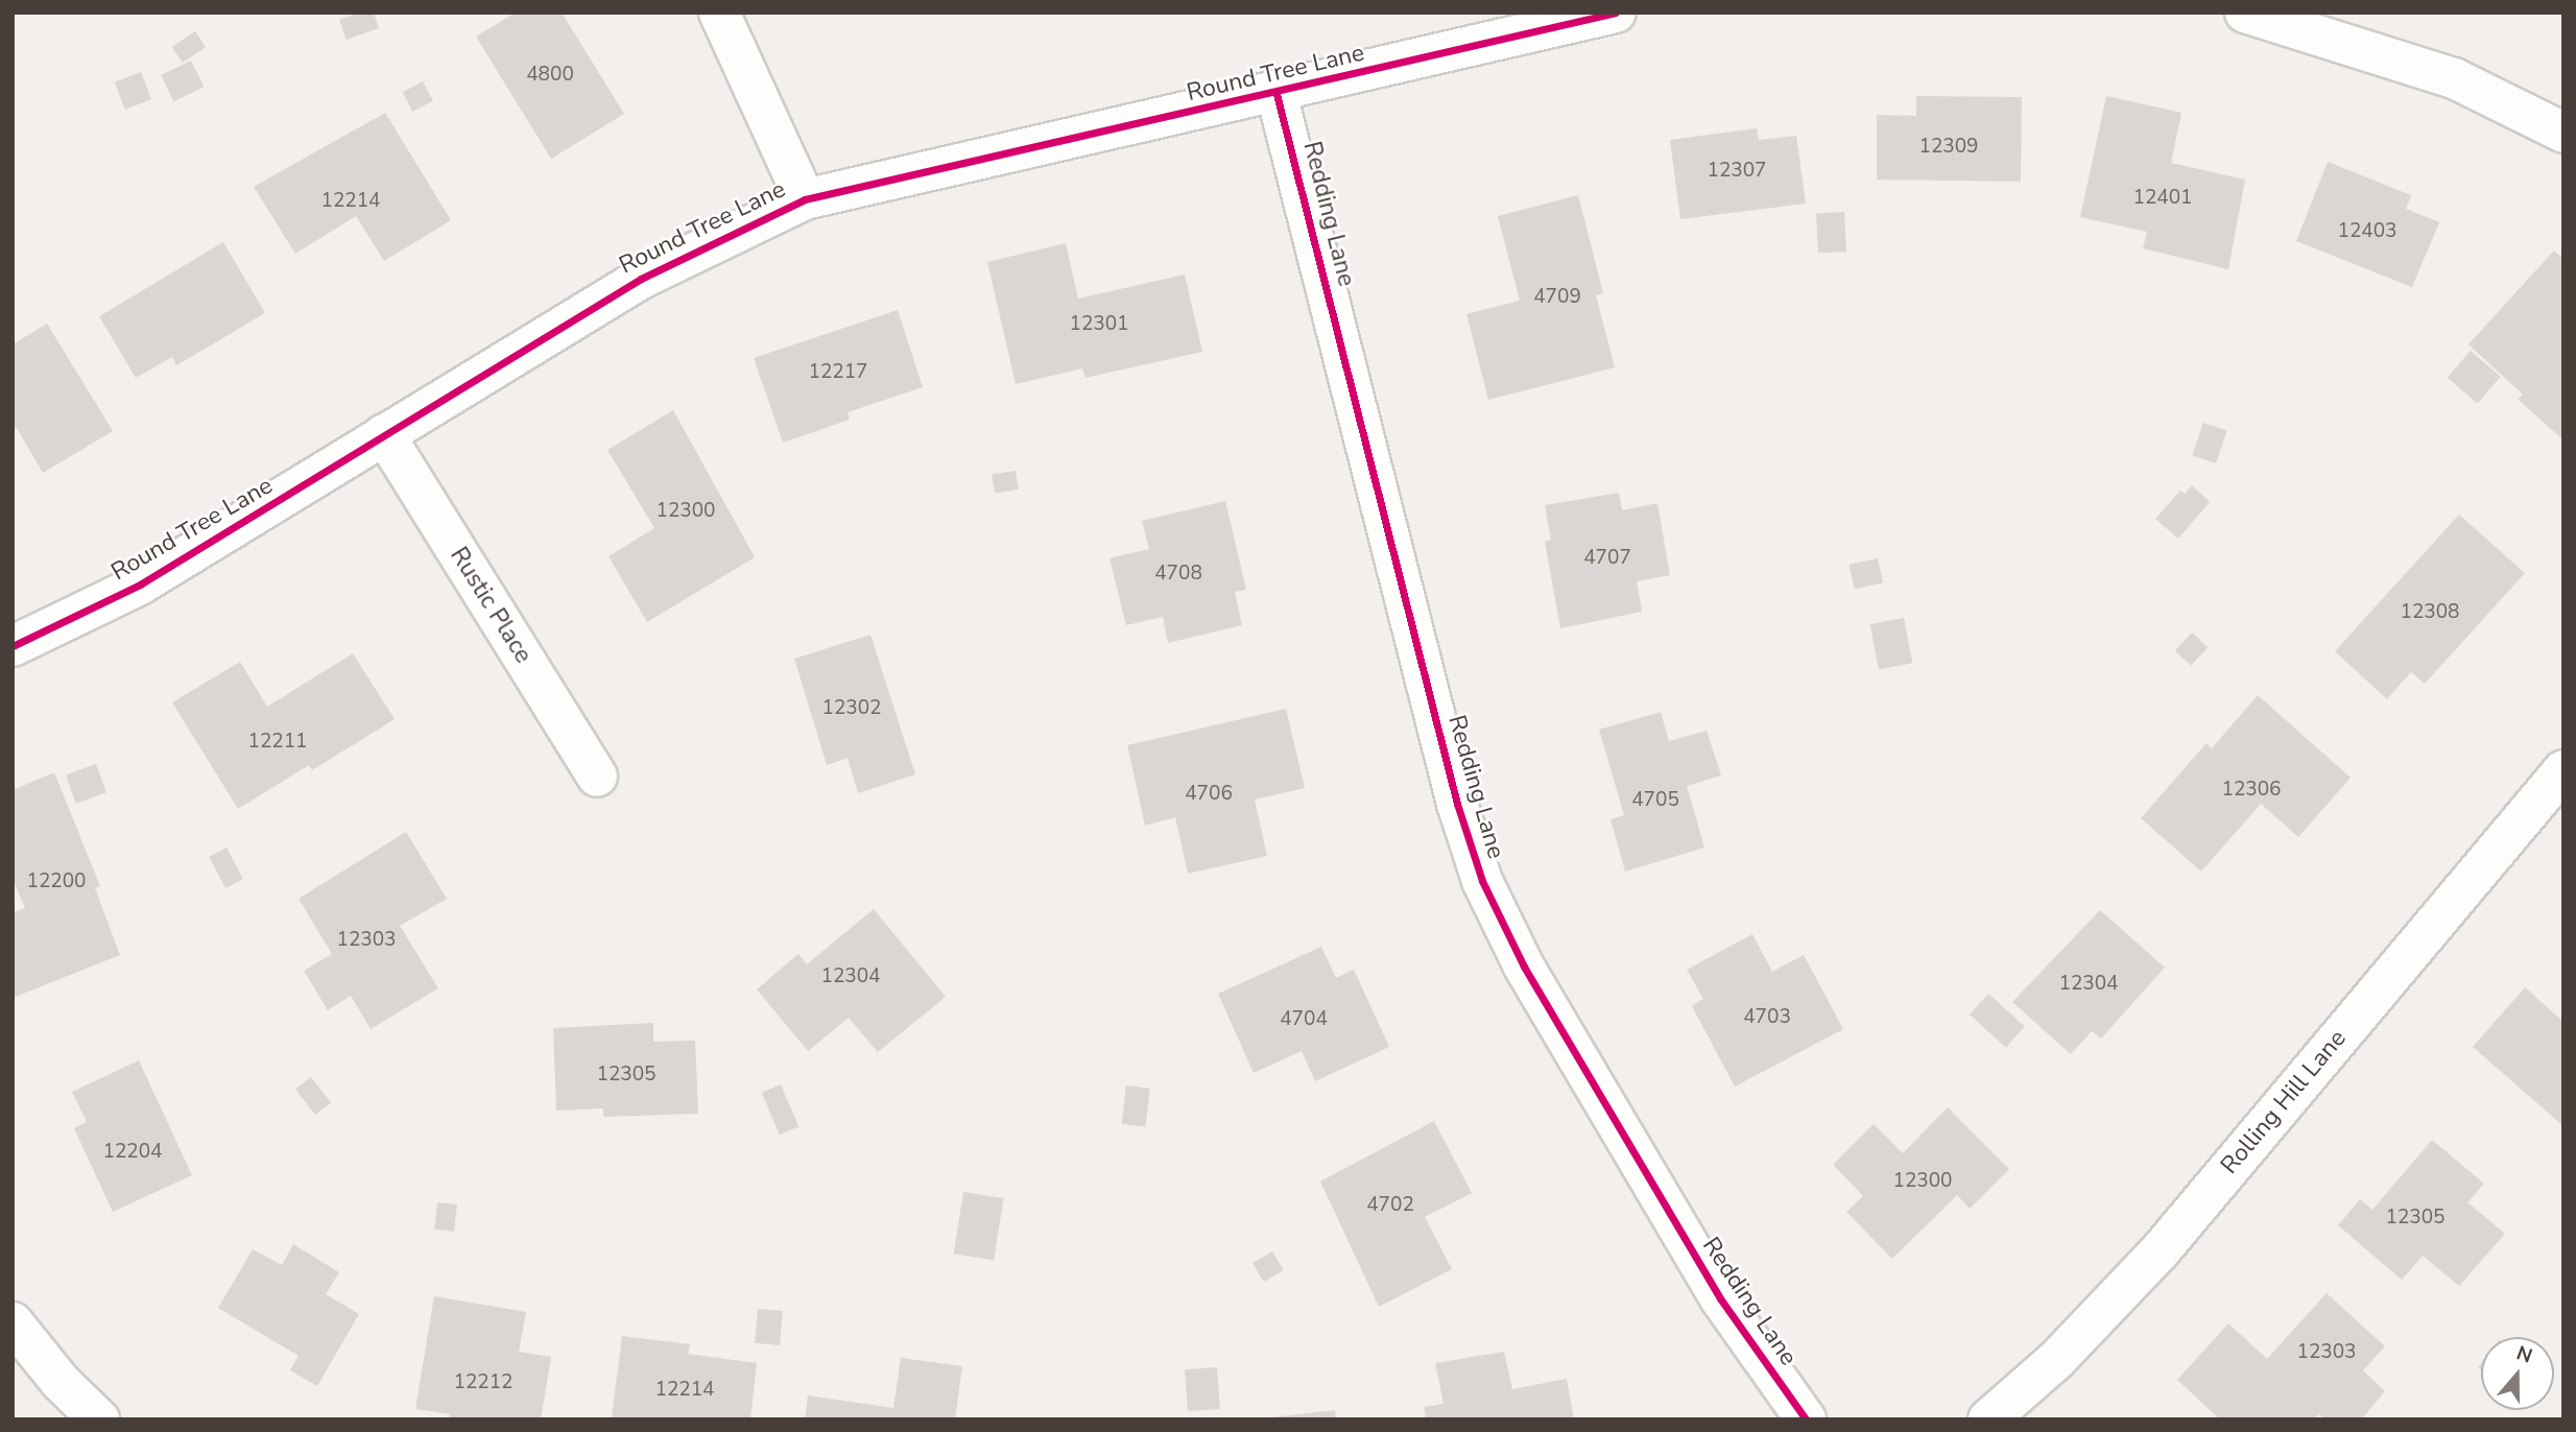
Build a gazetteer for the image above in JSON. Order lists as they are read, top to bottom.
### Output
{
  "streets": {
    "street": [
      "Round Tree Lane",
      "Redding Lane",
      "Rustic Place",
      "Rolling Hill Lane"
    ]
  },
  "crossings": [
    ["Round Tree Lane", "Redding Lane"],
    ["Round Tree Lane", "Rustic Place"]
  ],
  "house_numbers": [
    "4800",
    "12309",
    "12307",
    "12401",
    "12214",
    "12403",
    "4709",
    "12301",
    "12217",
    "12300",
    "4707",
    "4708",
    "12308",
    "12302",
    "12211",
    "12306",
    "4706",
    "4705",
    "12200",
    "12303",
    "12304",
    "12304",
    "4703",
    "4704",
    "12305",
    "12204",
    "12300",
    "4702",
    "12305",
    "12303",
    "12212",
    "12214"
  ],
  "north": "top"
}
